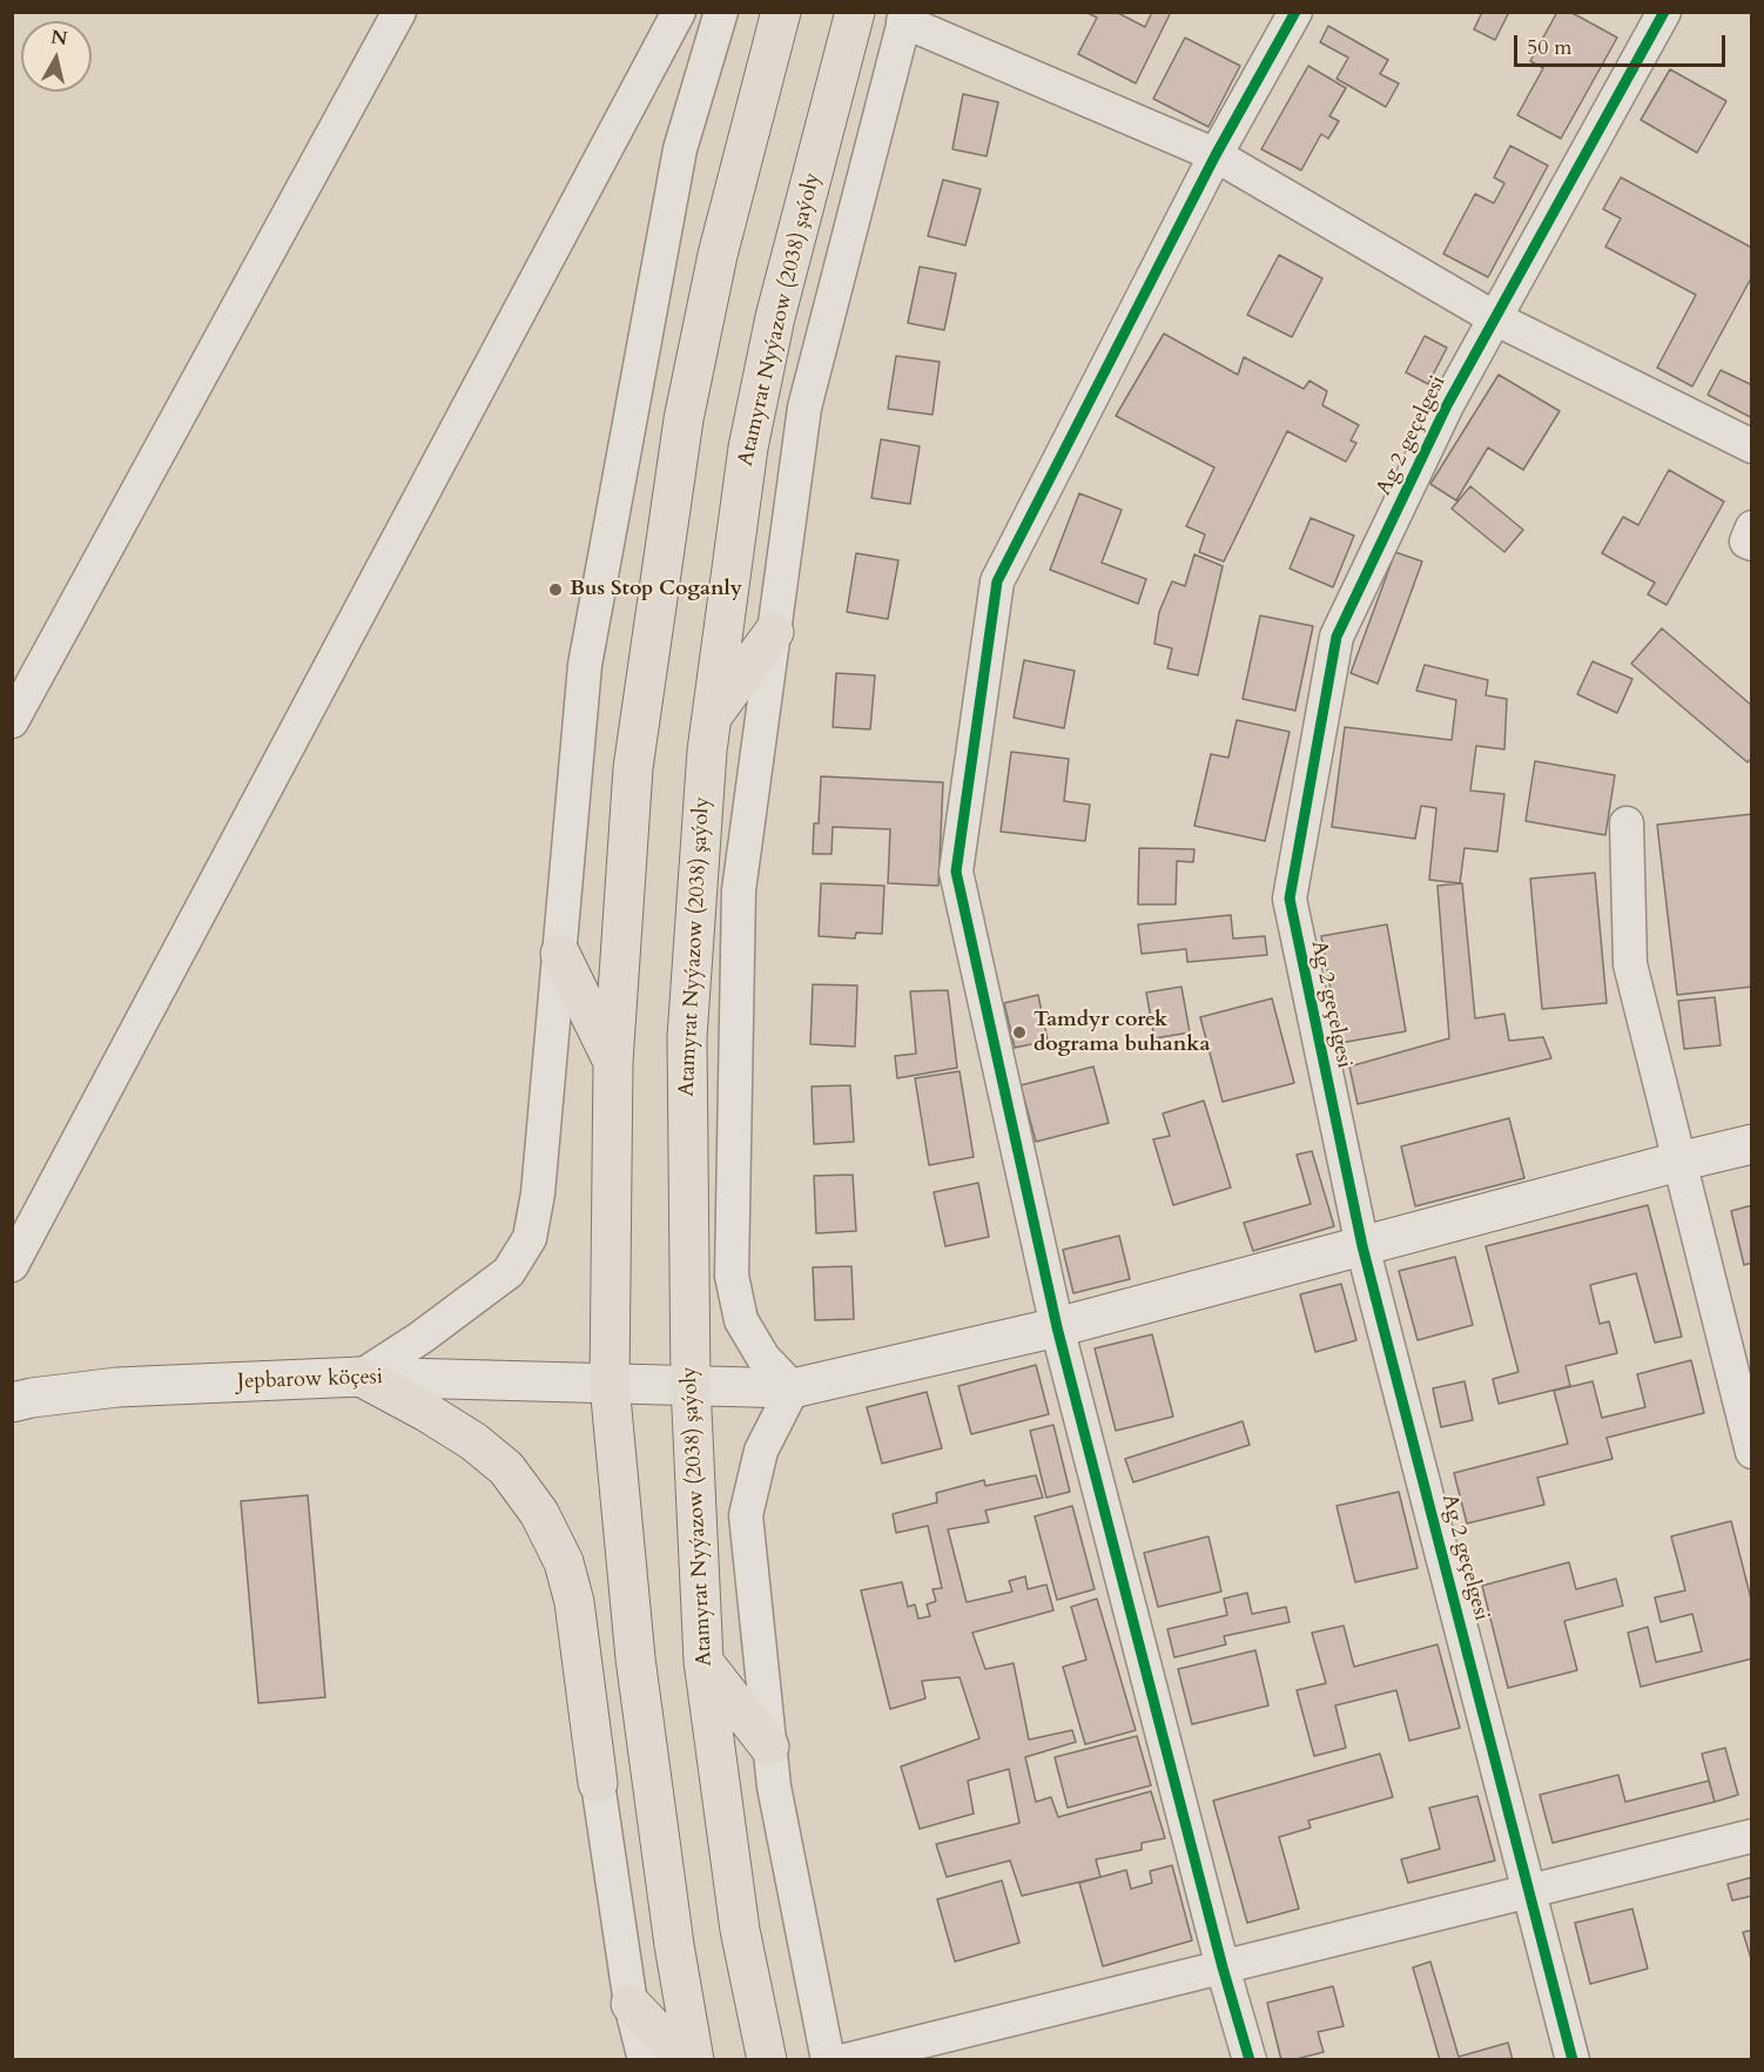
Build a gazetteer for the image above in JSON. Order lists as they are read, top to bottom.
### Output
{
  "streets": {
    "main road": ["Atamyrat Nyýazow (2038) şaýoly"],
    "street": ["Ag 2 geçelgesi", "Jepbarow köçesi"]
  },
  "crossings": [
    ["Atamyrat Nyýazow (2038) şaýoly", "Jepbarow köçesi"],
    ["Ag 2 geçelgesi", "Jepbarow köçesi"]
  ],
  "places": ["Bus Stop Coganly", "Tamdyr corek dograma buhanka"],
  "scale_bar": "50 m",
  "north": "top"
}
